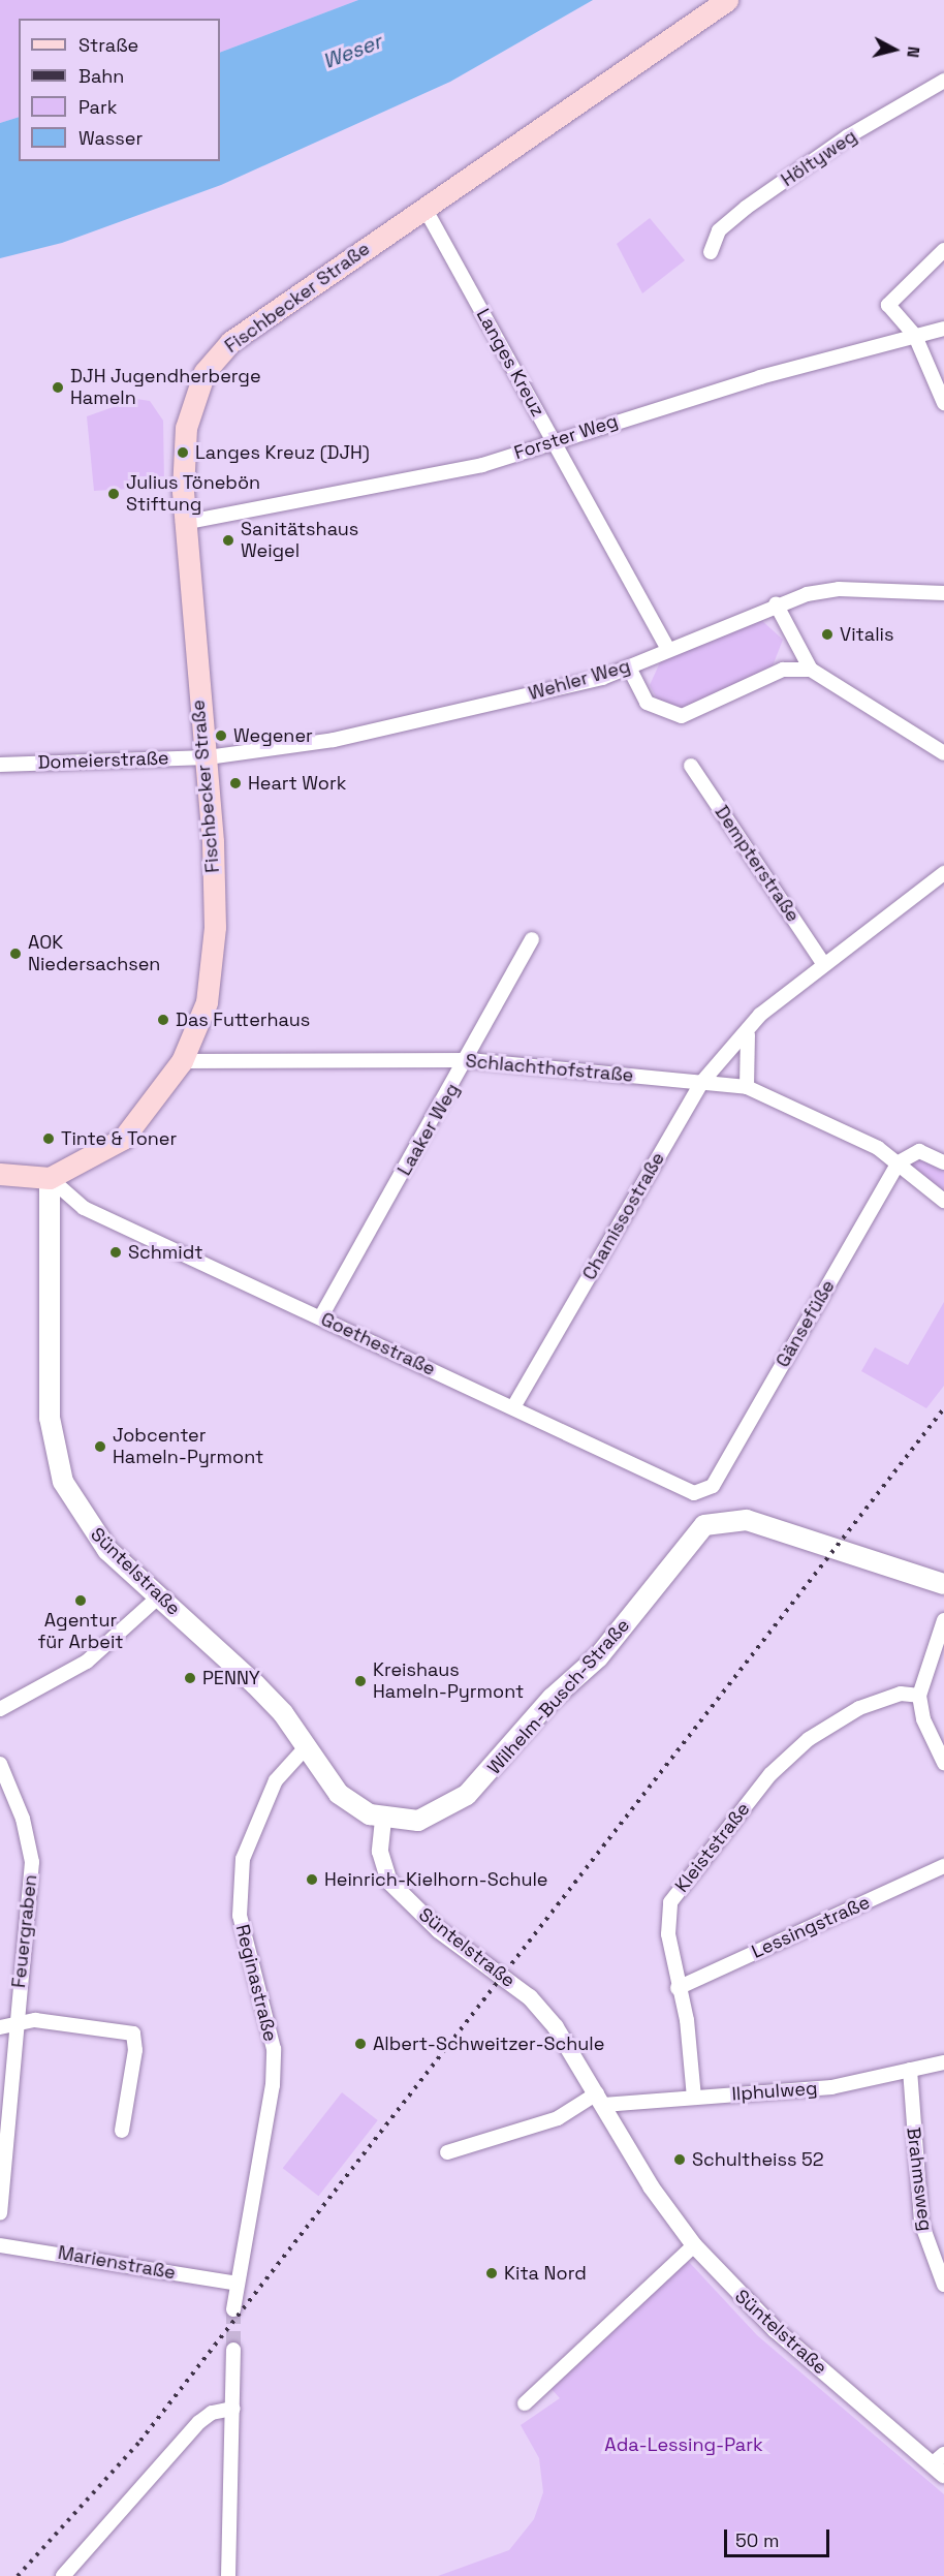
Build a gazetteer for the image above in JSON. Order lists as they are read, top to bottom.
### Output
{
  "streets": {
    "main road": ["Fischbecker Straße", "Süntelstraße", "Wilhelm-Busch-Straße"],
    "street": [
      "Höltyweg",
      "Langes Kreuz",
      "Forster Weg",
      "Wehler Weg",
      "Domeierstraße",
      "Dempterstraße",
      "Schlachthofstraße",
      "Laaker Weg",
      "Chamissostraße",
      "Gänsefüße",
      "Goethestraße",
      "Kleiststraße",
      "Lessingstraße",
      "Feuergraben",
      "Reginastraße",
      "Ilphulweg",
      "Brahmsweg",
      "Marienstraße"
    ]
  },
  "crossings": [
    ["Fischbecker Straße", "Langes Kreuz"],
    ["Fischbecker Straße", "Forster Weg"],
    ["Fischbecker Straße", "Wehler Weg"],
    ["Fischbecker Straße", "Domeierstraße"],
    ["Fischbecker Straße", "Schlachthofstraße"],
    ["Fischbecker Straße", "Goethestraße"],
    ["Fischbecker Straße", "Süntelstraße"],
    ["Langes Kreuz", "Forster Weg"],
    ["Langes Kreuz", "Wehler Weg"],
    ["Wehler Weg", "Domeierstraße"],
    ["Dempterstraße", "Chamissostraße"],
    ["Schlachthofstraße", "Laaker Weg"],
    ["Schlachthofstraße", "Chamissostraße"],
    ["Schlachthofstraße", "Gänsefüße"],
    ["Laaker Weg", "Goethestraße"],
    ["Chamissostraße", "Goethestraße"],
    ["Gänsefüße", "Goethestraße"],
    ["Goethestraße", "Süntelstraße"],
    ["Süntelstraße", "Wilhelm-Busch-Straße"],
    ["Süntelstraße", "Reginastraße"],
    ["Süntelstraße", "Ilphulweg"],
    ["Kleiststraße", "Lessingstraße"],
    ["Kleiststraße", "Ilphulweg"],
    ["Reginastraße", "Marienstraße"],
    ["Ilphulweg", "Brahmsweg"]
  ],
  "water": ["Weser"],
  "parks": ["Ada-Lessing-Park"],
  "places": [
    "DJH Jugendherberge Hameln",
    "Langes Kreuz (DJH)",
    "Julius Tönebön Stiftung",
    "Sanitätshaus Weigel",
    "Vitalis",
    "Wegener",
    "Heart Work",
    "AOK Niedersachsen",
    "Das Futterhaus",
    "Tinte & Toner",
    "Schmidt",
    "Jobcenter Hameln-Pyrmont",
    "Agentur für Arbeit",
    "PENNY",
    "Kreishaus Hameln-Pyrmont",
    "Heinrich-Kielhorn-Schule",
    "Albert-Schweitzer-Schule",
    "Schultheiss 52",
    "Kita Nord"
  ],
  "legend": [
    "Straße",
    "Bahn",
    "Park",
    "Wasser"
  ],
  "scale_bar": "50 m",
  "north": "right"
}
